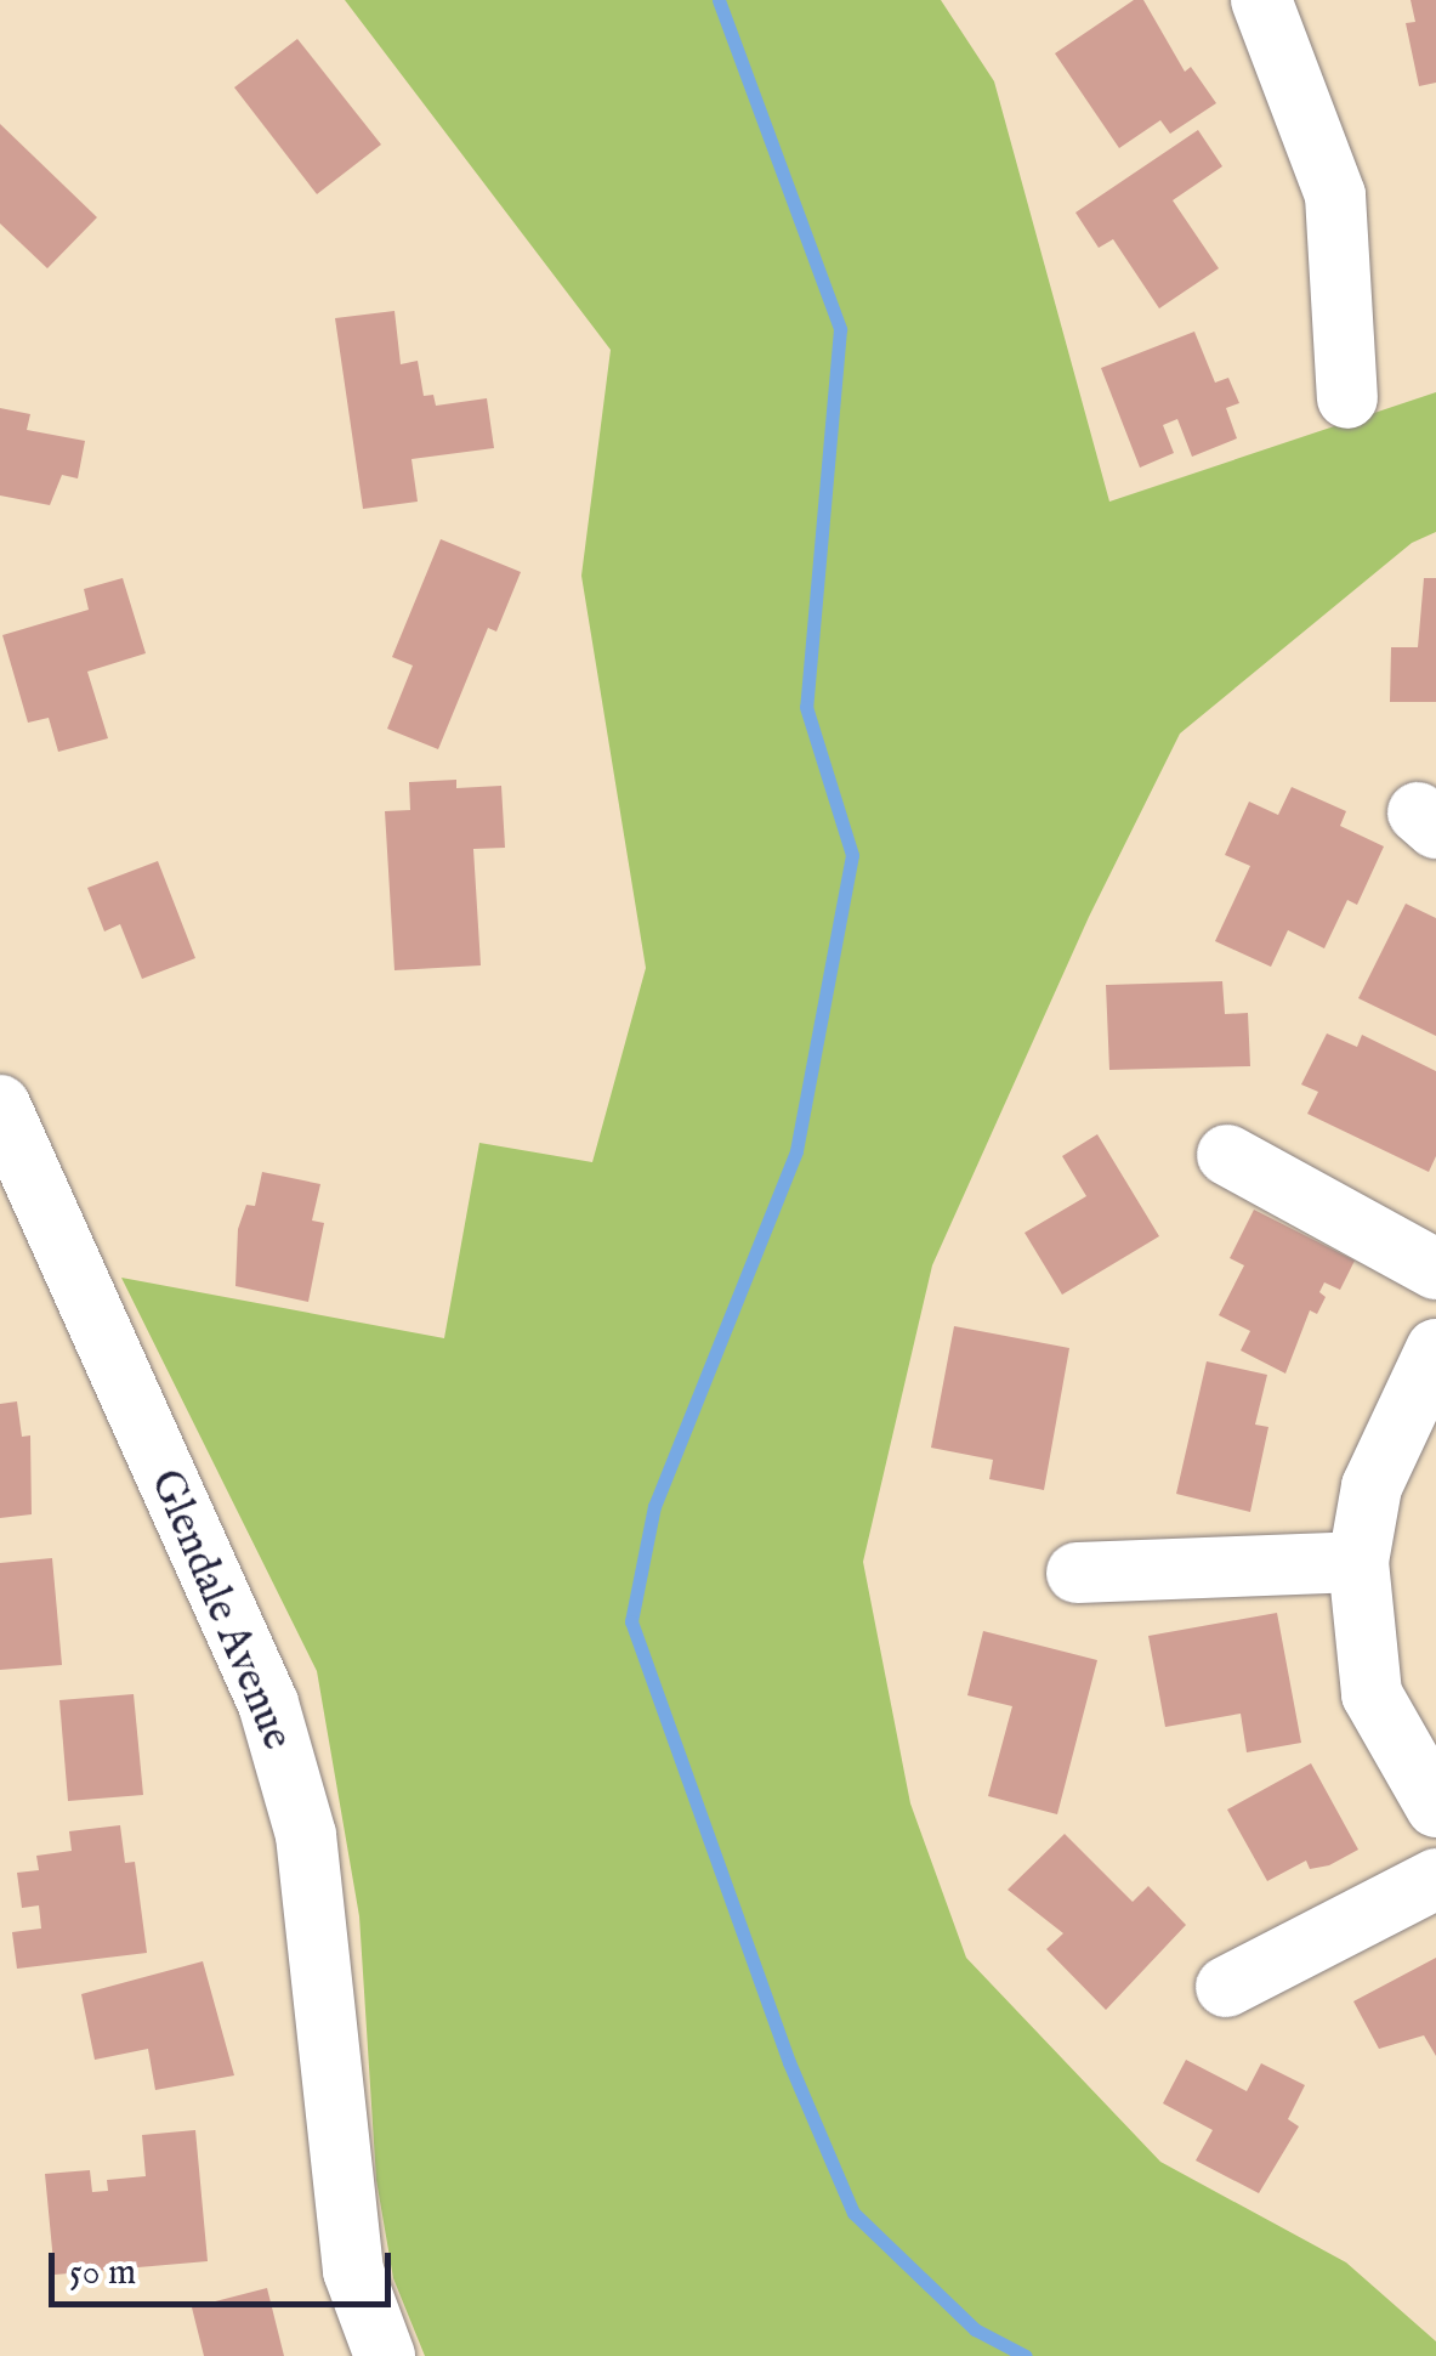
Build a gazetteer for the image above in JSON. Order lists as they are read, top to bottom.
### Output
{
  "streets": {
    "street": ["Glendale Avenue"]
  },
  "scale_bar": "50 m"
}
